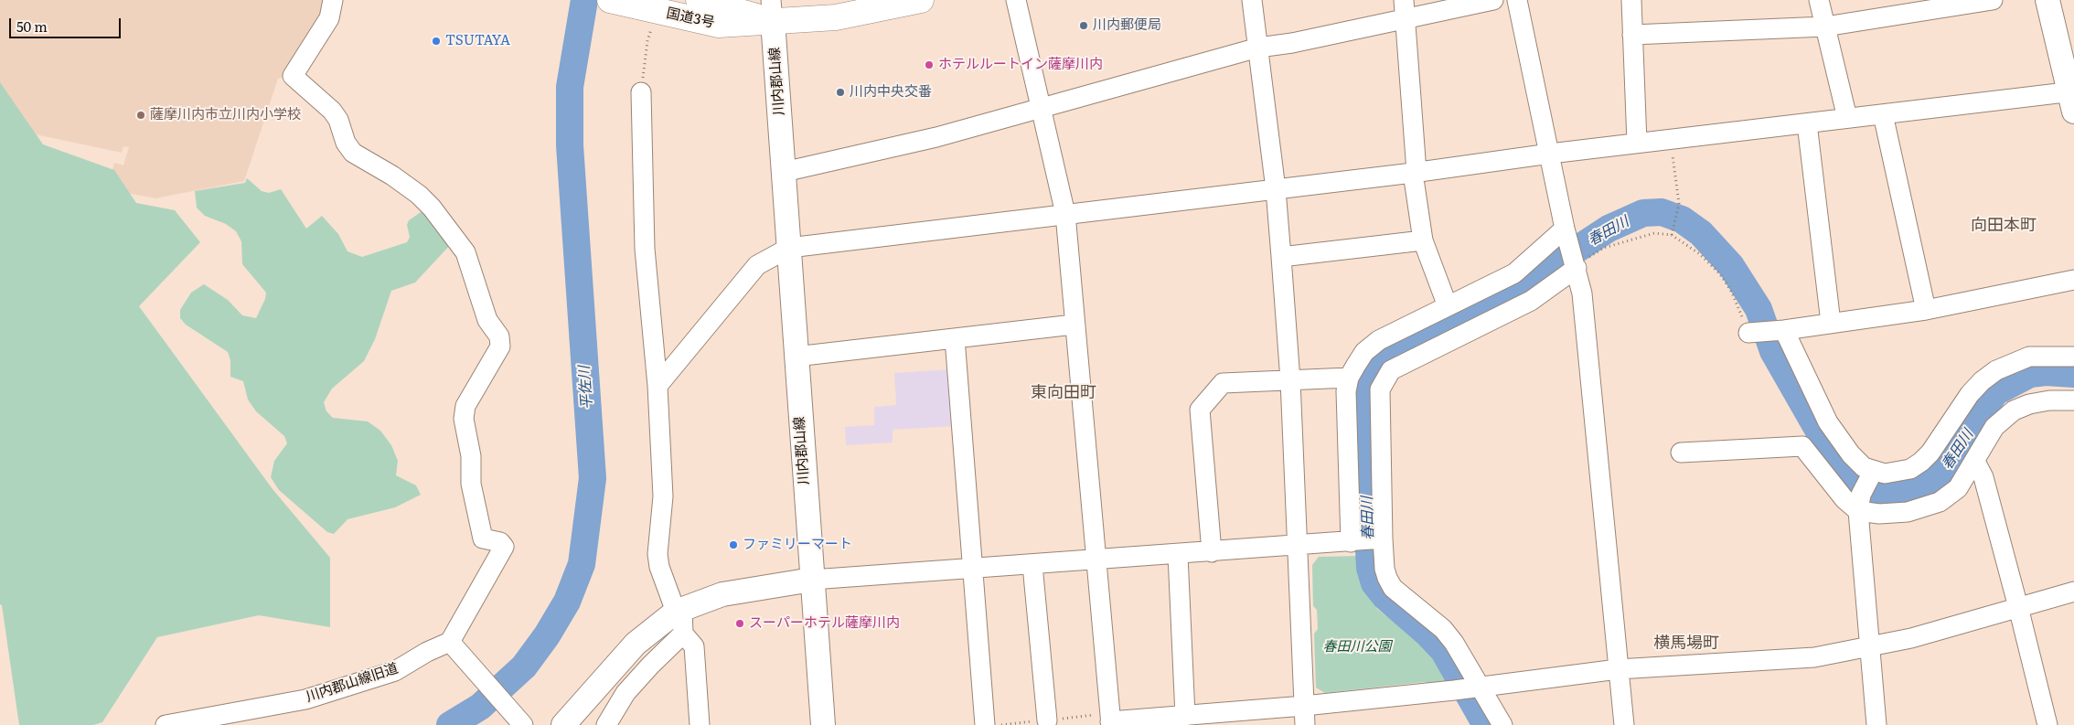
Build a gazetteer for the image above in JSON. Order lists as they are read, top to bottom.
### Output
{
  "streets": {
    "highway": ["国道3号"],
    "main road": ["川内郡山線"],
    "street": ["川内郡山線旧道"]
  },
  "crossings": [
    ["国道3号", "川内郡山線"]
  ],
  "districts": ["向田本町", "東向田町", "横馬場町"],
  "water": ["春田川", "平佐川"],
  "parks": ["春田川公園"],
  "places": [
    "川内郵便局",
    "TSUTAYA",
    "ホテルルートイン薩摩川内",
    "川内中央交番",
    "薩摩川内市立川内小学校",
    "ファミリーマート",
    "スーパーホテル薩摩川内"
  ],
  "scale_bar": "50 m"
}
